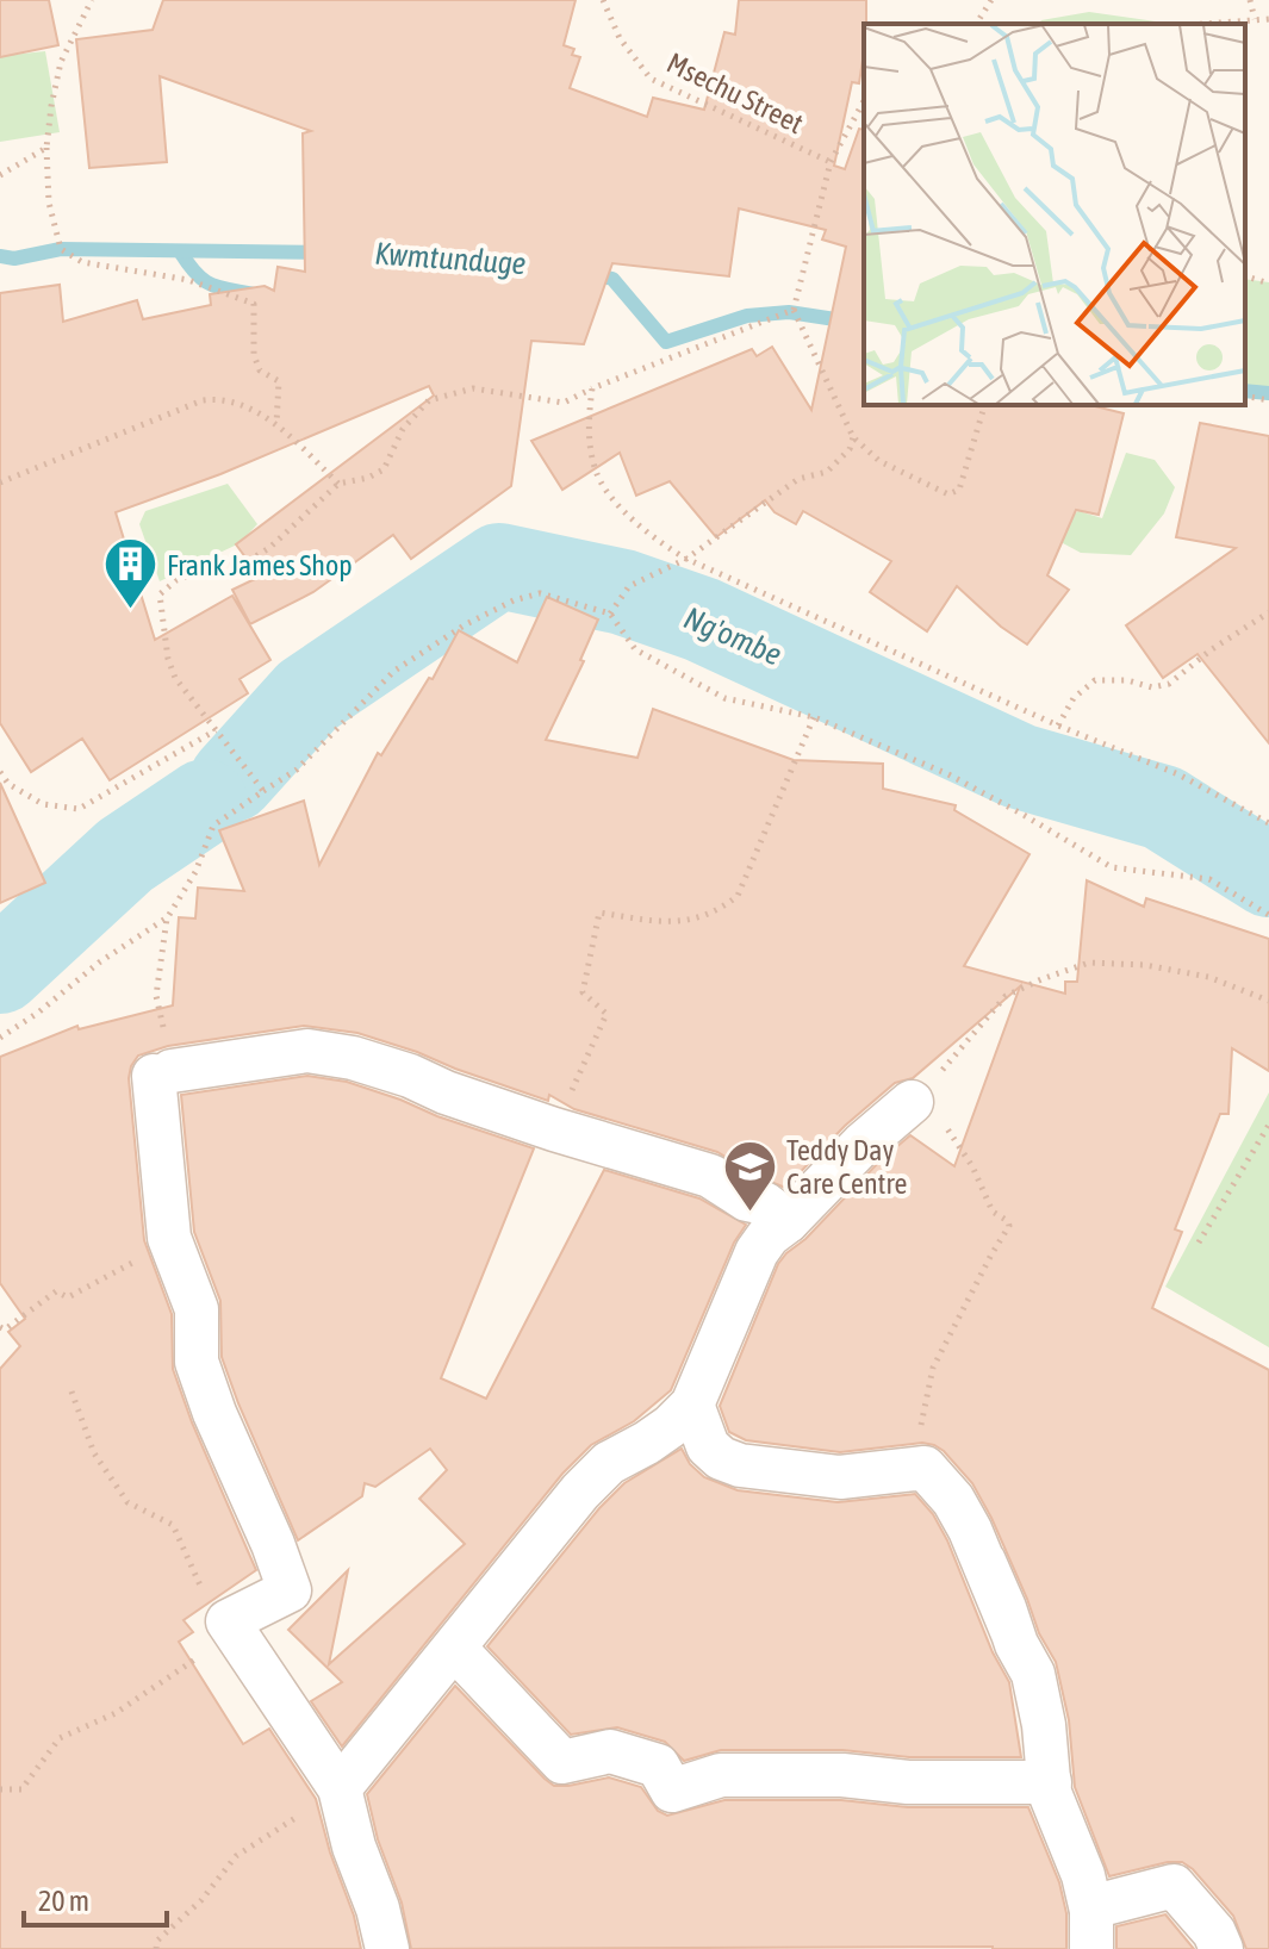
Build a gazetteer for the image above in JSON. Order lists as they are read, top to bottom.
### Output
{
  "streets": {
    "path": ["Msechu Street"]
  },
  "water": ["Kwmtunduge", "Ng'ombe"],
  "places": {
    "building": ["Frank James Shop"],
    "school or university": ["Teddy Day Care Centre"]
  },
  "scale_bar": "20 m"
}
